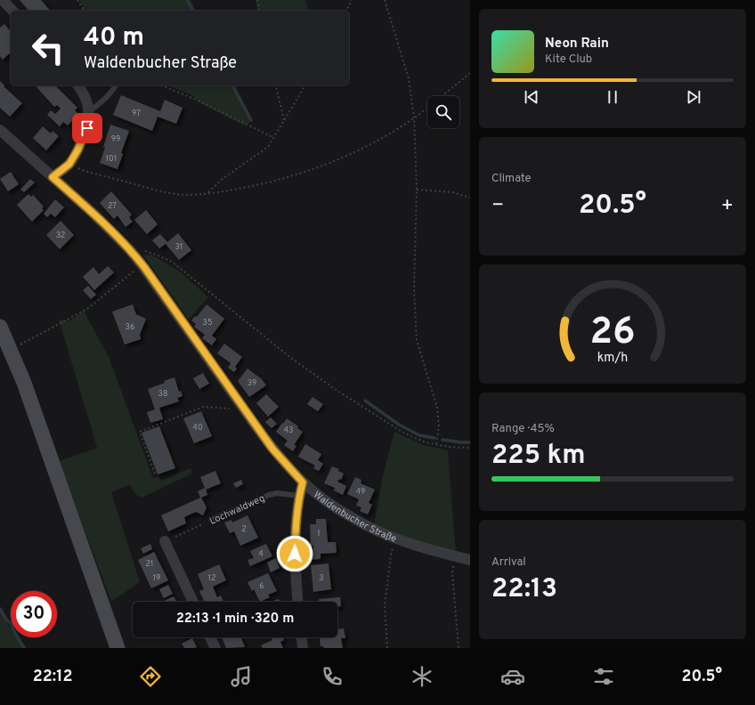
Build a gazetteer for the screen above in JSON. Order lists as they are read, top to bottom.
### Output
{
  "streets": {
    "street": ["Waldenbucher Straße"],
    "lane": ["Lochwaldweg"]
  },
  "house_numbers": [
    "97",
    "99",
    "101",
    "27",
    "32",
    "31",
    "35",
    "36",
    "39",
    "38",
    "40",
    "43",
    "49",
    "2",
    "1",
    "4",
    "21",
    "19",
    "12",
    "3",
    "6"
  ],
  "page": {
    "turn": ["40 m", "Waldenbucher Straße"],
    "song": ["Neon Rain", "Kite Club"],
    "tile": [
      "Climate",
      ["Range · 45%", "225 km"],
      ["Arrival", "22:13"]
    ],
    "heat": ["−", "20.5°", "+"],
    "limit": "30",
    "trip": "22:13 · 1 min · 320 m",
    "tabs": ["22:12", "20.5°"],
    "gauge": ["26", "km/h"]
  }
}
